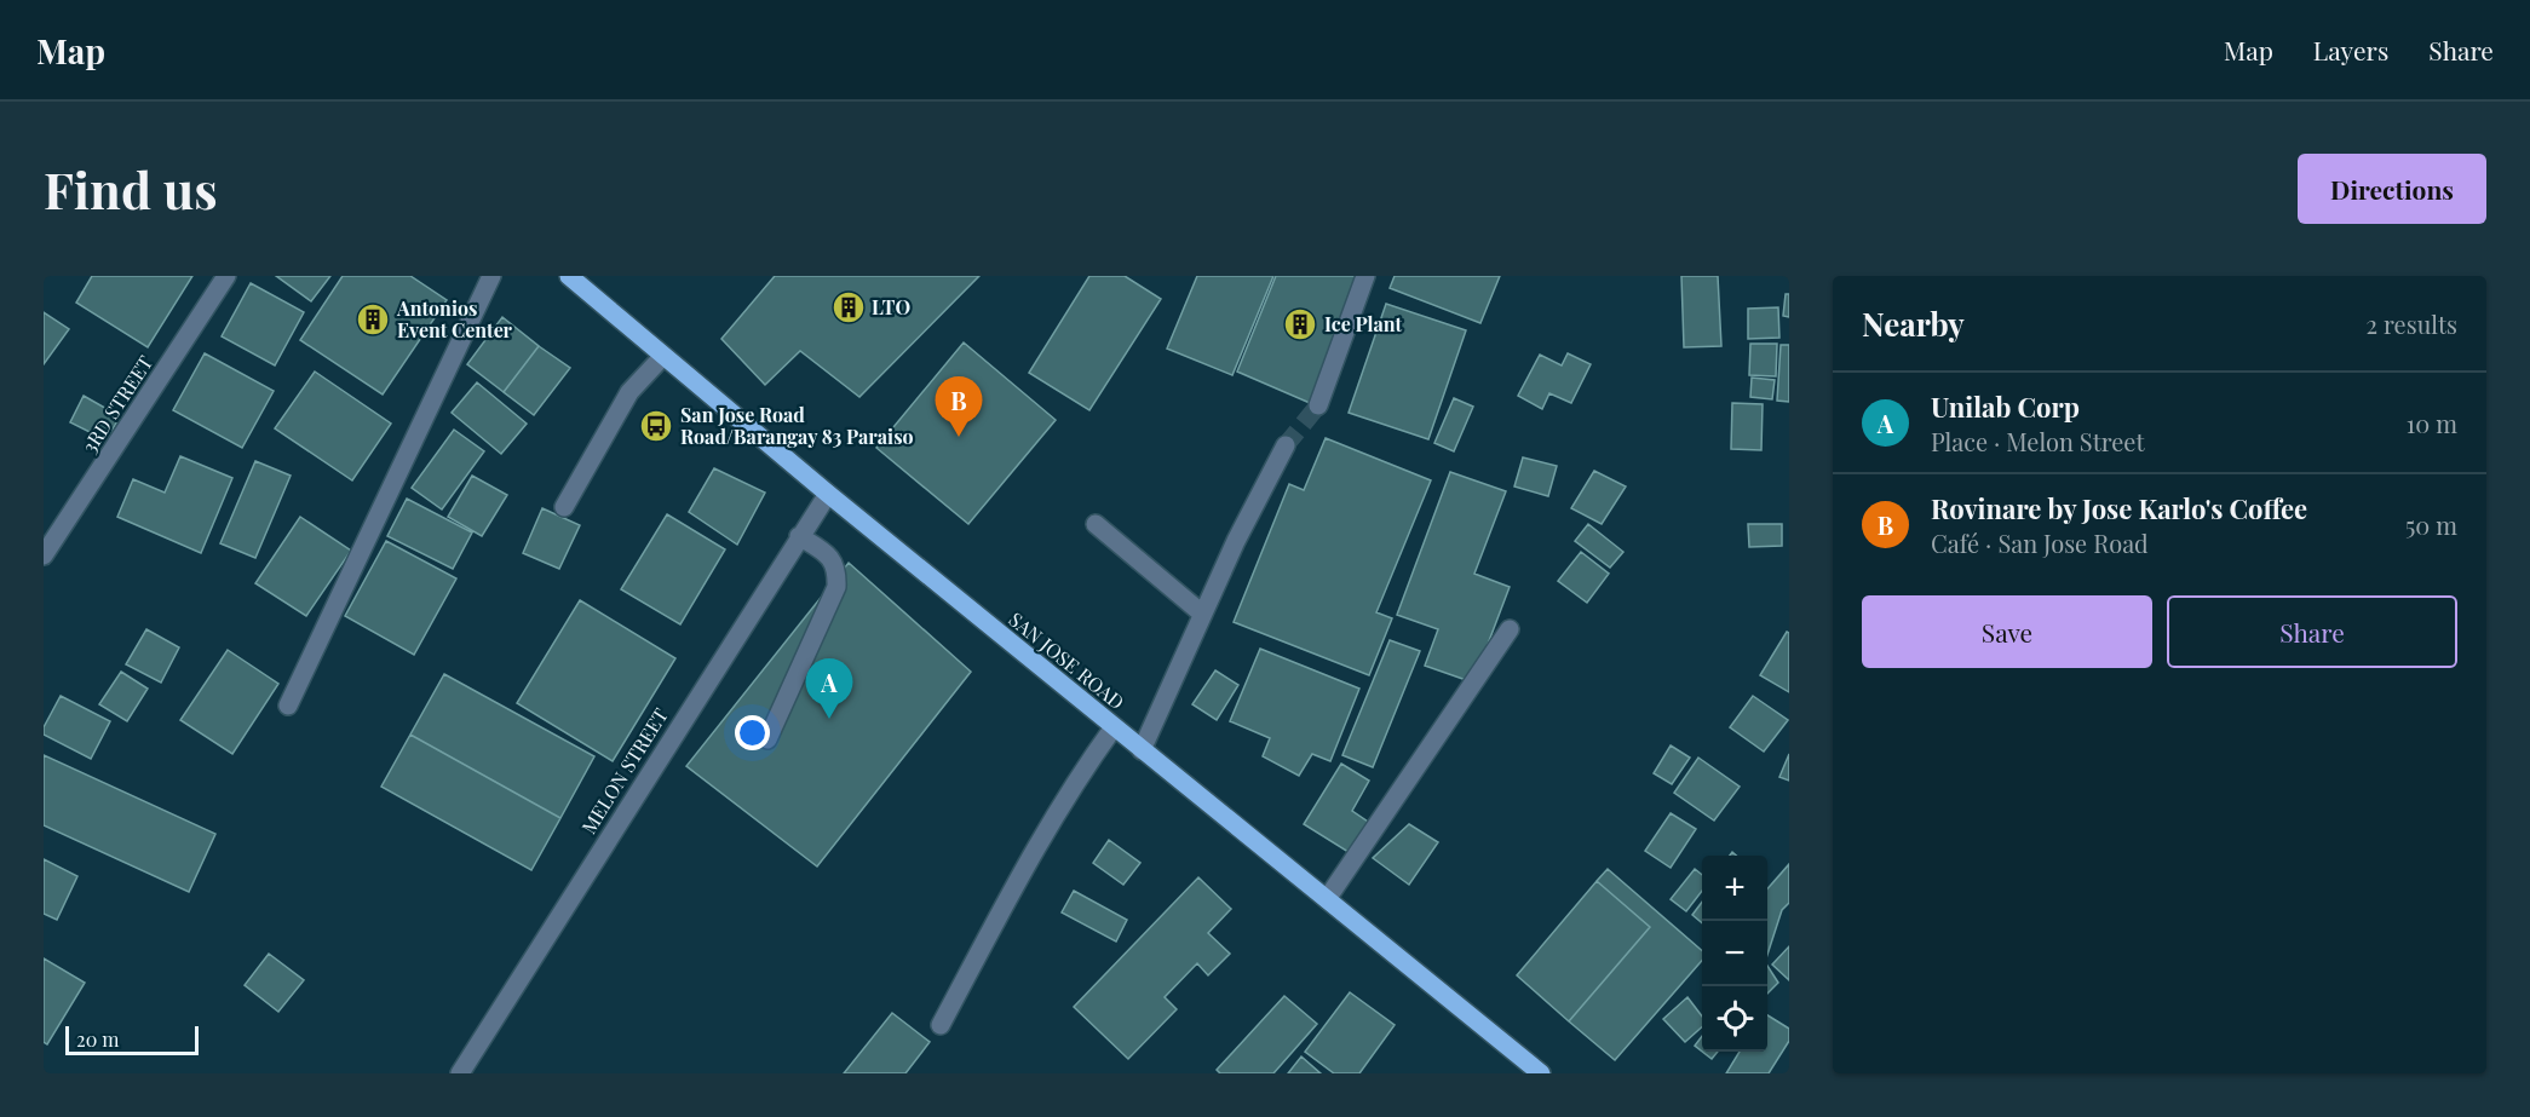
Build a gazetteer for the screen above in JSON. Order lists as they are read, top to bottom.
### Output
{
  "streets": {
    "main road": ["SAN JOSE ROAD"],
    "street": ["3RD STREET", "MELON STREET"]
  },
  "crossings": [
    ["SAN JOSE ROAD", "MELON STREET"]
  ],
  "places": {
    "building": ["LTO", "Antonios Event Center", "Ice Plant"],
    "bus stop": ["San Jose Road Road/Barangay 83 Paraiso"]
  },
  "scale_bar": "20 m",
  "page": {
    "header": "Map",
    "nav": ["Map", "Layers", "Share"],
    "buttons": [
      "Directions",
      ["Save", "Share"]
    ],
    "title": "Find us",
    "heading": ["Nearby", "2 results"],
    "list": [
      {
        "mark": "A",
        "name": "Unilab Corp",
        "note": "Place · Melon Street",
        "value": "10 m"
      },
      {
        "mark": "B",
        "name": "Rovinare by Jose Karlo's Coffee",
        "note": "Café · San Jose Road",
        "value": "50 m"
      }
    ],
    "pins": ["B", "A"],
    "map_buttons": ["+", "−"],
    "scale": "20 m"
  }
}
